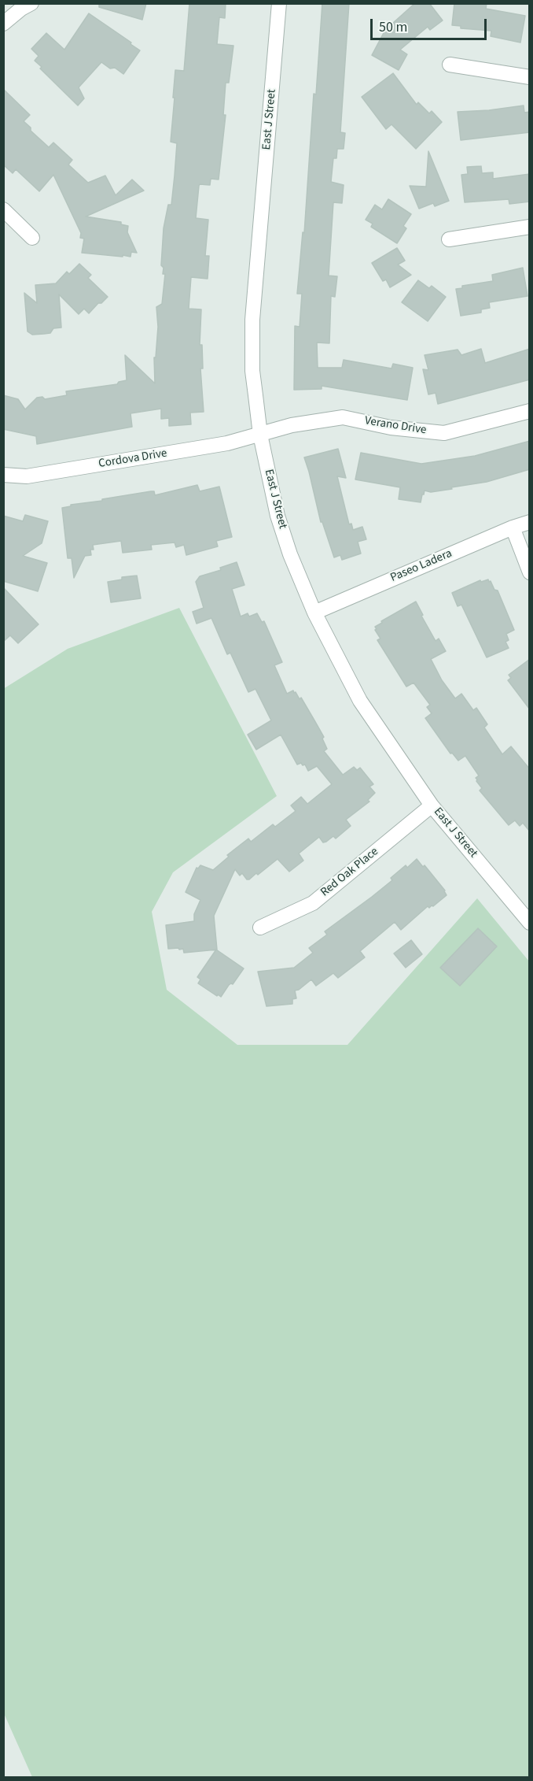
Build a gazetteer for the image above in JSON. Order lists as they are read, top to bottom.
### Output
{
  "streets": {
    "street": [
      "East J Street",
      "Verano Drive",
      "Cordova Drive",
      "Paseo Ladera",
      "Red Oak Place"
    ]
  },
  "crossings": [
    ["East J Street", "Verano Drive"],
    ["East J Street", "Cordova Drive"],
    ["East J Street", "Paseo Ladera"],
    ["East J Street", "Red Oak Place"],
    ["Verano Drive", "Cordova Drive"]
  ],
  "scale_bar": "50 m"
}
